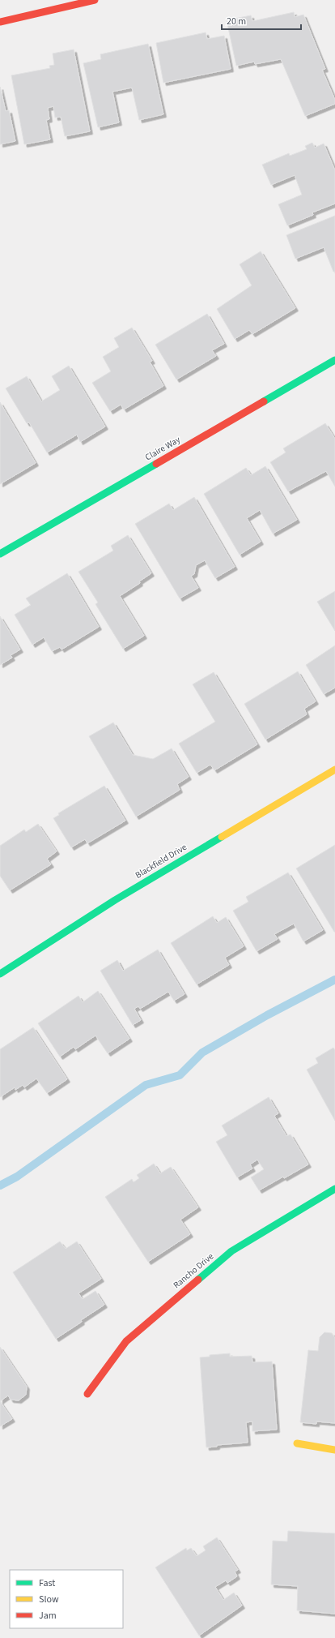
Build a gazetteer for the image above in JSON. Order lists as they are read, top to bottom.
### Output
{
  "streets": {
    "street": ["Claire Way", "Blackfield Drive", "Rancho Drive"]
  },
  "legend": ["Fast", "Slow", "Jam"],
  "scale_bar": "20 m"
}
